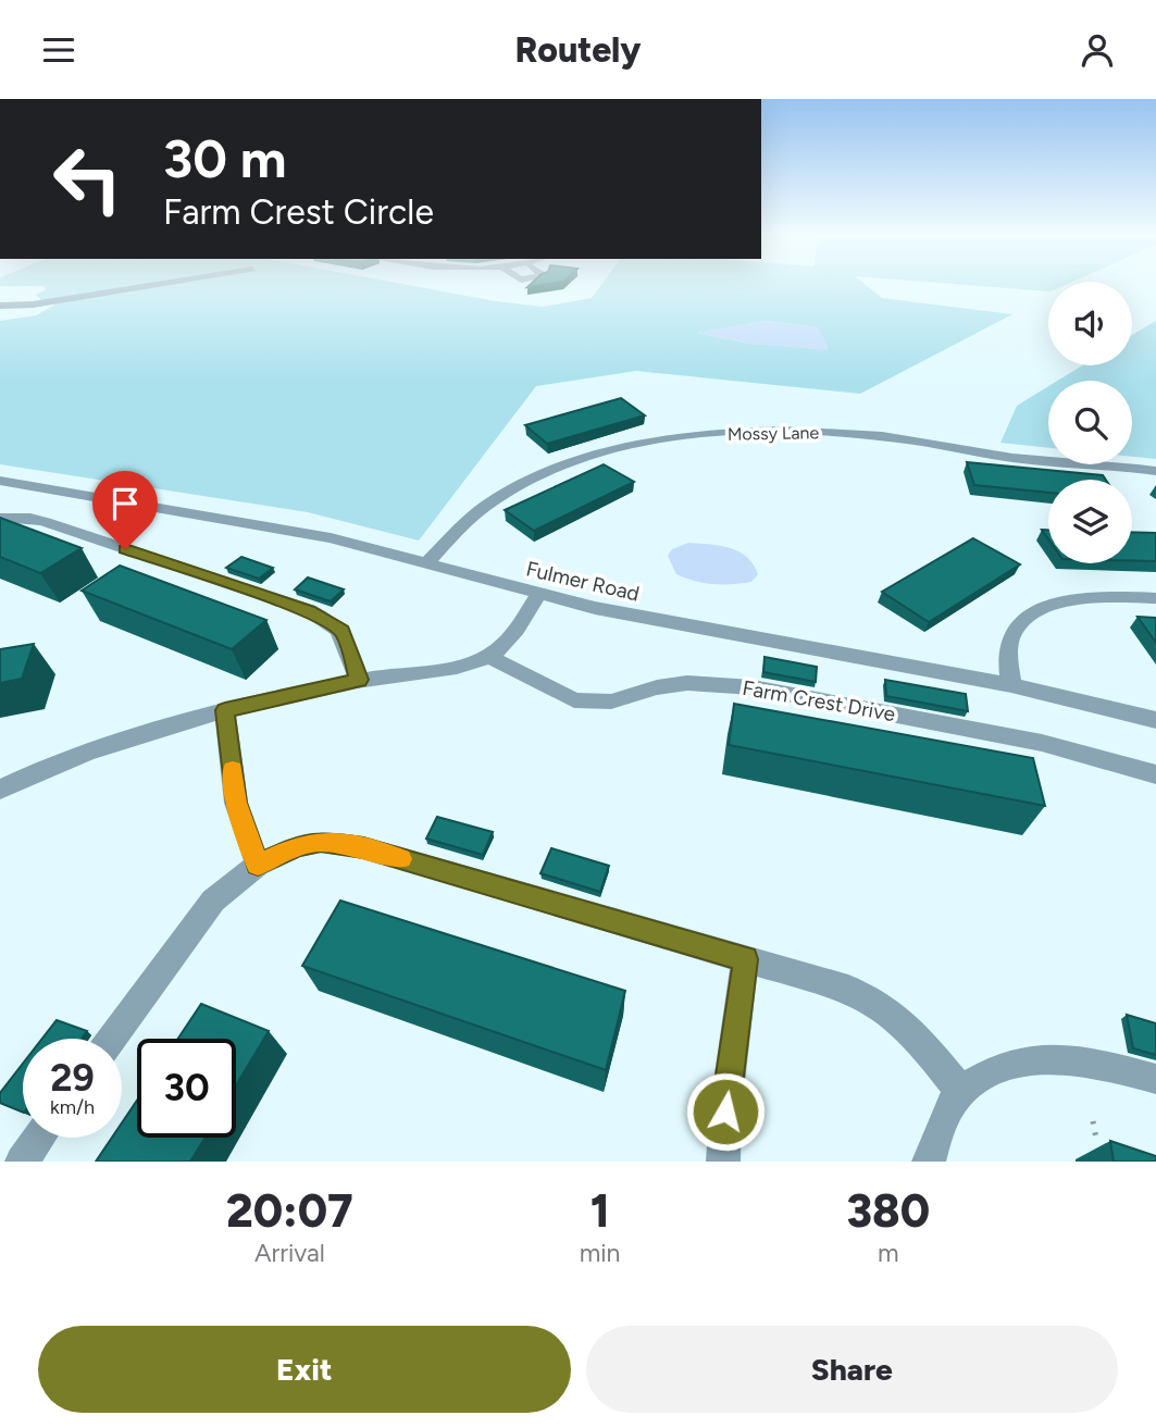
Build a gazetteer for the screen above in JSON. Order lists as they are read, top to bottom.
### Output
{
  "streets": {
    "street": ["Mossy Lane", "Fulmer Road", "Farm Crest Drive"]
  },
  "crossings": [
    ["Mossy Lane", "Fulmer Road"]
  ],
  "page": {
    "header": "Routely",
    "turn": ["30 m", "Farm Crest Circle"],
    "speed": "29 km/h",
    "limit": "30",
    "eta": [
      "20:07",
      "Arrival",
      "1",
      "min",
      "380",
      "m"
    ],
    "buttons": ["Exit", "Share"]
  }
}
